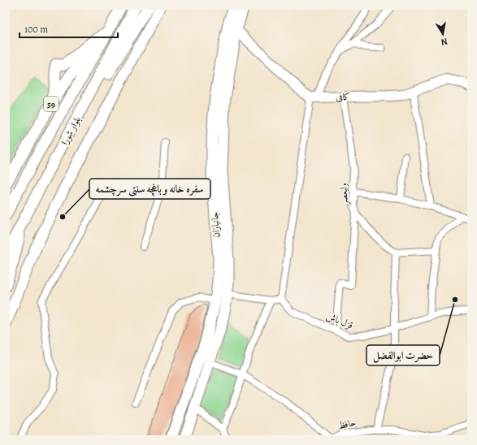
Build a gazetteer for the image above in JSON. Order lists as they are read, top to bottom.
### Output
{
  "streets": {
    "main road": ["59", "بلوار شورا", "جانبازان"],
    "street": [
      "کافی",
      "ولیعصر",
      "قزل باش",
      "حافظ"
    ]
  },
  "crossings": [
    ["کافی", "ولیعصر"],
    ["59", "بلوار شورا"],
    ["جانبازان", "حافظ"]
  ],
  "places": ["سفره خانه و باغچه سنتی سرچشمه", "حضرت ابوالفضل"],
  "scale_bar": "100 m",
  "north": "bottom"
}
